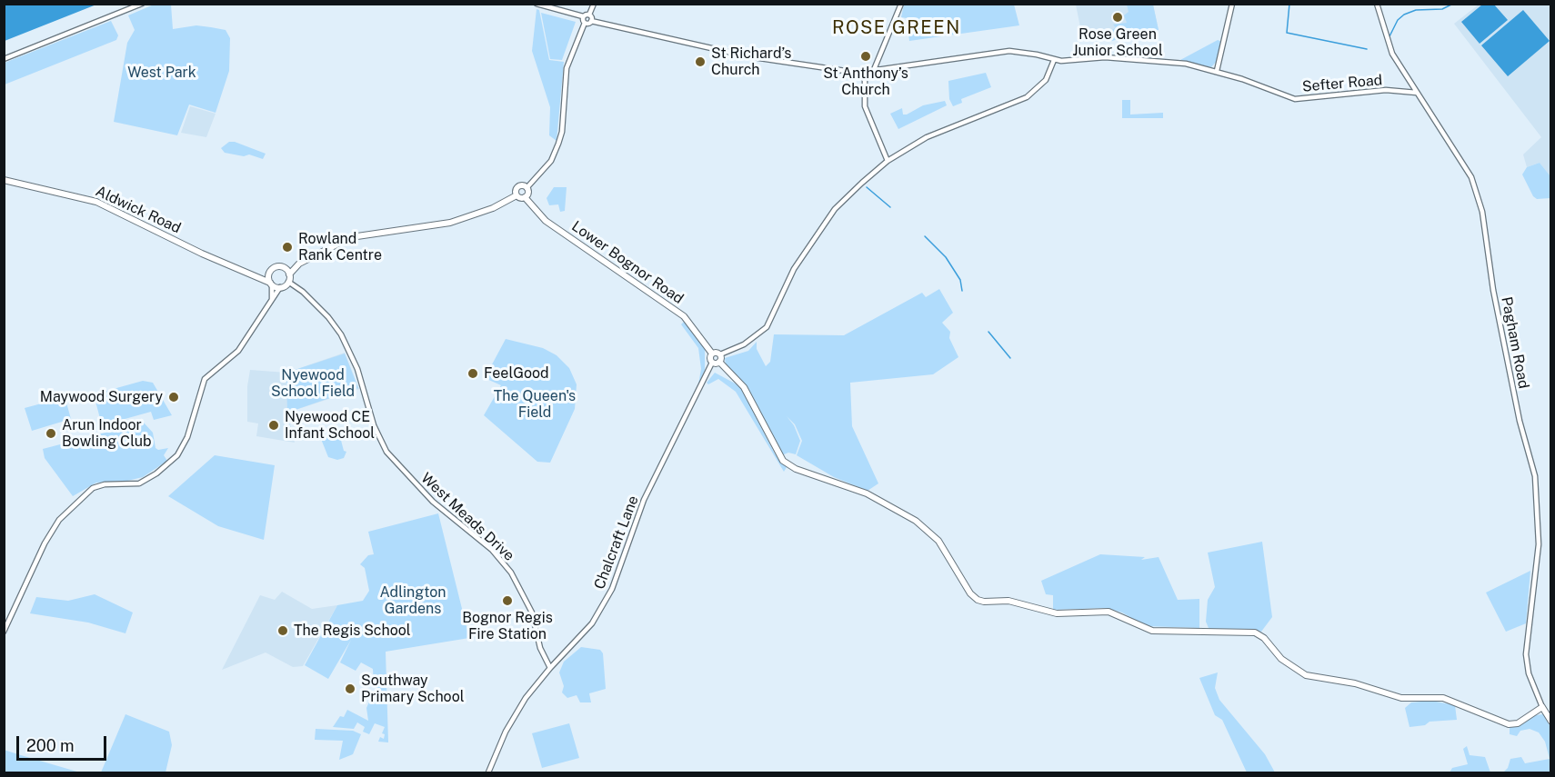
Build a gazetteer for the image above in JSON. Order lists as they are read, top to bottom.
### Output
{
  "streets": {
    "main road": ["Aldwick Road", "Lower Bognor Road"],
    "street": [
      "Sefter Road",
      "Pagham Road",
      "West Meads Drive",
      "Chalcraft Lane"
    ]
  },
  "crossings": [
    ["Sefter Road", "Pagham Road"],
    ["Aldwick Road", "West Meads Drive"],
    ["West Meads Drive", "Chalcraft Lane"]
  ],
  "districts": ["ROSE GREEN"],
  "parks": [
    "West Park",
    "Nyewood School Field",
    "The Queen's Field",
    "Adlington Gardens"
  ],
  "places": [
    "Rose Green Junior School",
    "St Anthony’s Church",
    "St Richard’s Church",
    "Rowland Rank Centre",
    "FeelGood",
    "Maywood Surgery",
    "Nyewood CE Infant School",
    "Arun Indoor Bowling Club",
    "Bognor Regis Fire Station",
    "The Regis School",
    "Southway Primary School"
  ],
  "scale_bar": "200 m"
}
